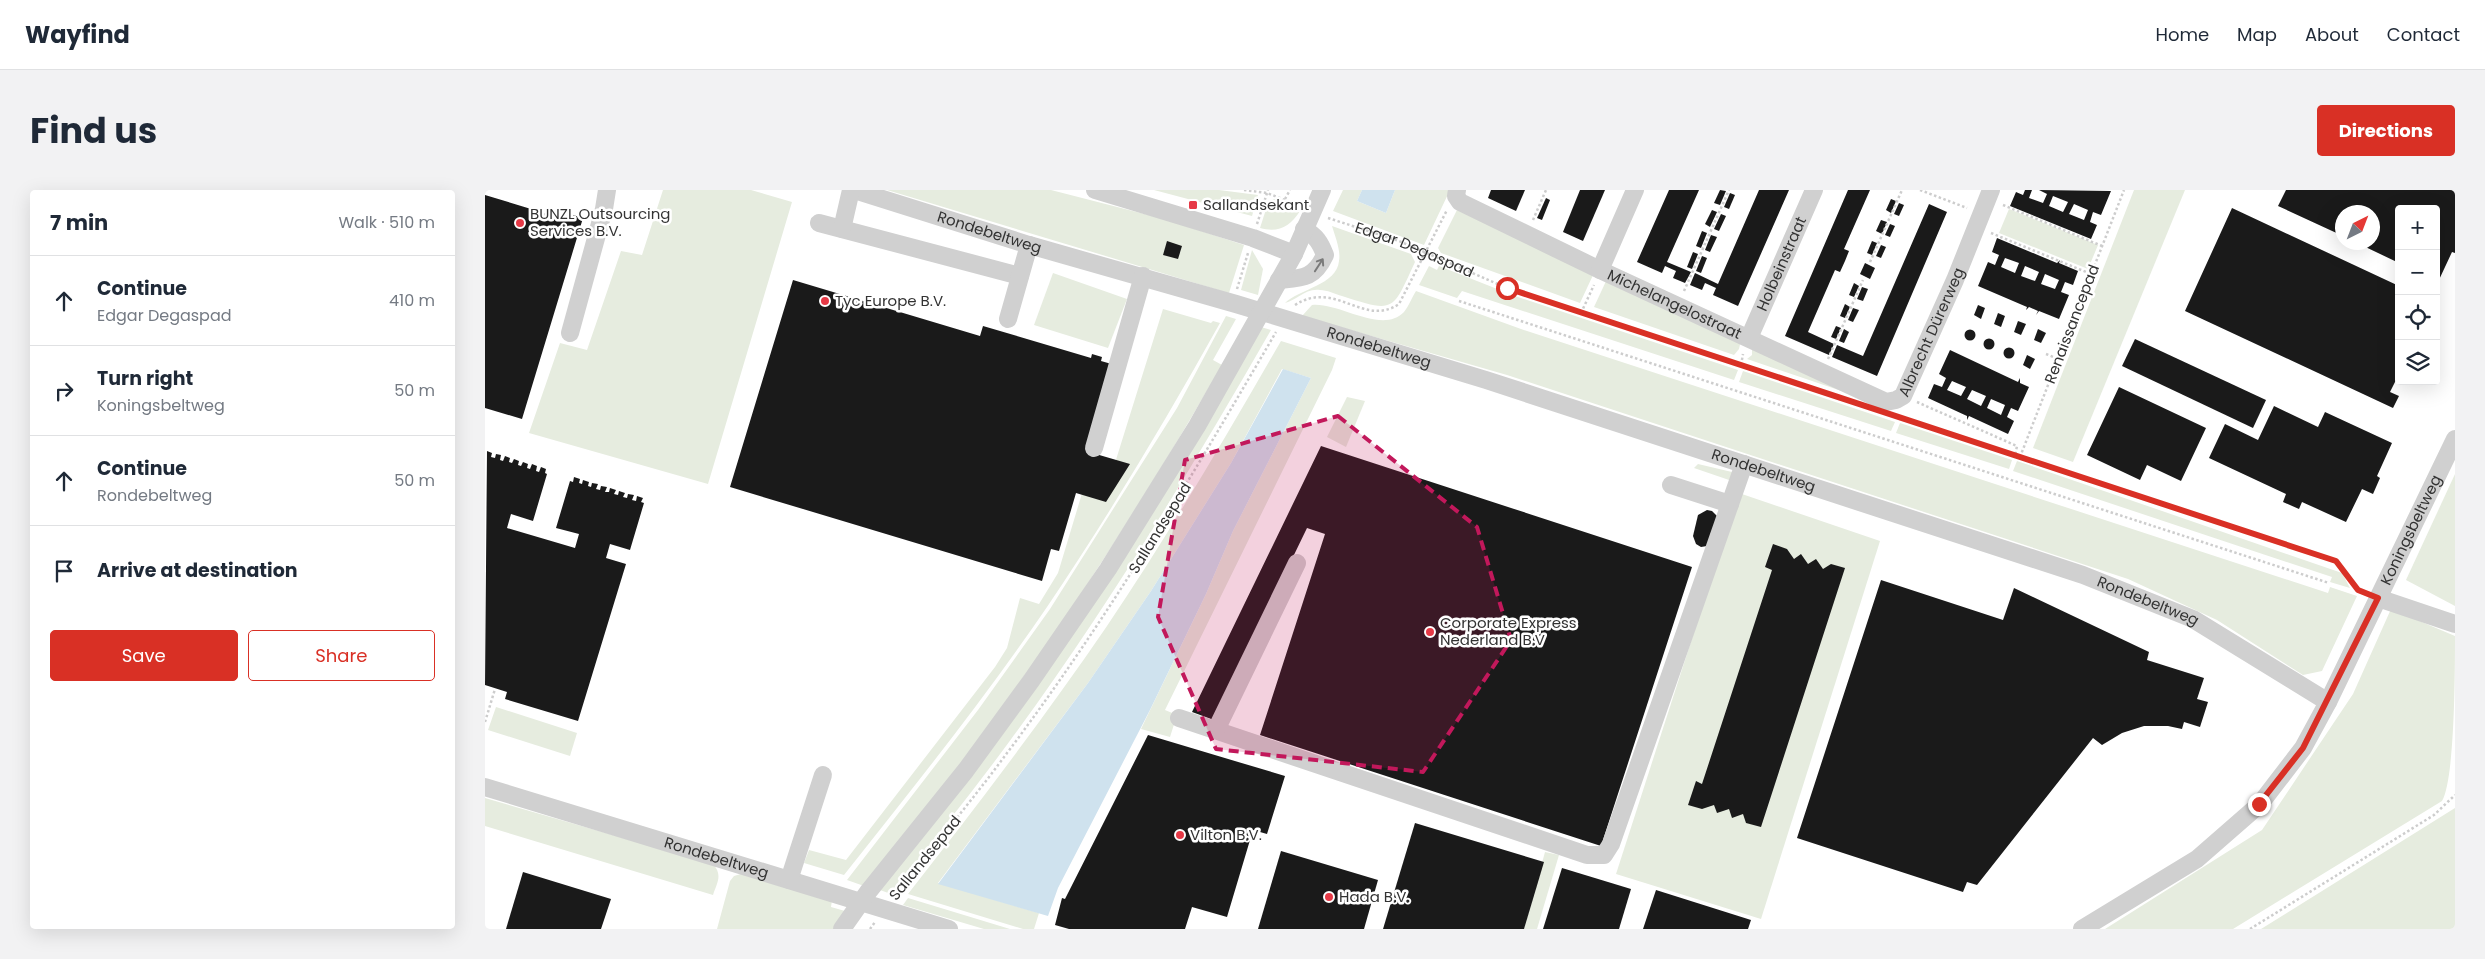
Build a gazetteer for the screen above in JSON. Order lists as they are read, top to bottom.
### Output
{
  "streets": {
    "street": [
      "Rondebeltweg",
      "Holbeinstraat",
      "Michelangelostraat",
      "Albrecht Dürerweg",
      "Koningsbeltweg"
    ],
    "path": ["Edgar Degaspad", "Renaissancepad", "Sallandsepad"]
  },
  "crossings": [
    ["Rondebeltweg", "Sallandsepad"],
    ["Rondebeltweg", "Koningsbeltweg"],
    ["Edgar Degaspad", "Sallandsepad"],
    ["Holbeinstraat", "Michelangelostraat"],
    ["Michelangelostraat", "Albrecht Dürerweg"],
    ["Michelangelostraat", "Sallandsepad"]
  ],
  "places": {
    "transit": ["Sallandsekant"],
    "other": [
      "BUNZL Outsourcing Services B.V.",
      "Tyc Europe B.V.",
      "Corporate Express Nederland B.V",
      "Vilton B.V.",
      "Hada B.V."
    ]
  },
  "north": "top right",
  "page": {
    "header": "Wayfind",
    "nav": [
      "Home",
      "Map",
      "About",
      "Contact"
    ],
    "title": "Find us",
    "buttons": [
      "Directions",
      ["Save", "Share"]
    ],
    "heading": ["7 min", "Walk · 510 m"],
    "map_buttons": ["+", "−"],
    "list": [
      ["Continue", "Edgar Degaspad", "410 m"],
      ["Turn right", "Koningsbeltweg", "50 m"],
      ["Continue", "Rondebeltweg", "50 m"],
      "Arrive at destination"
    ]
  }
}
